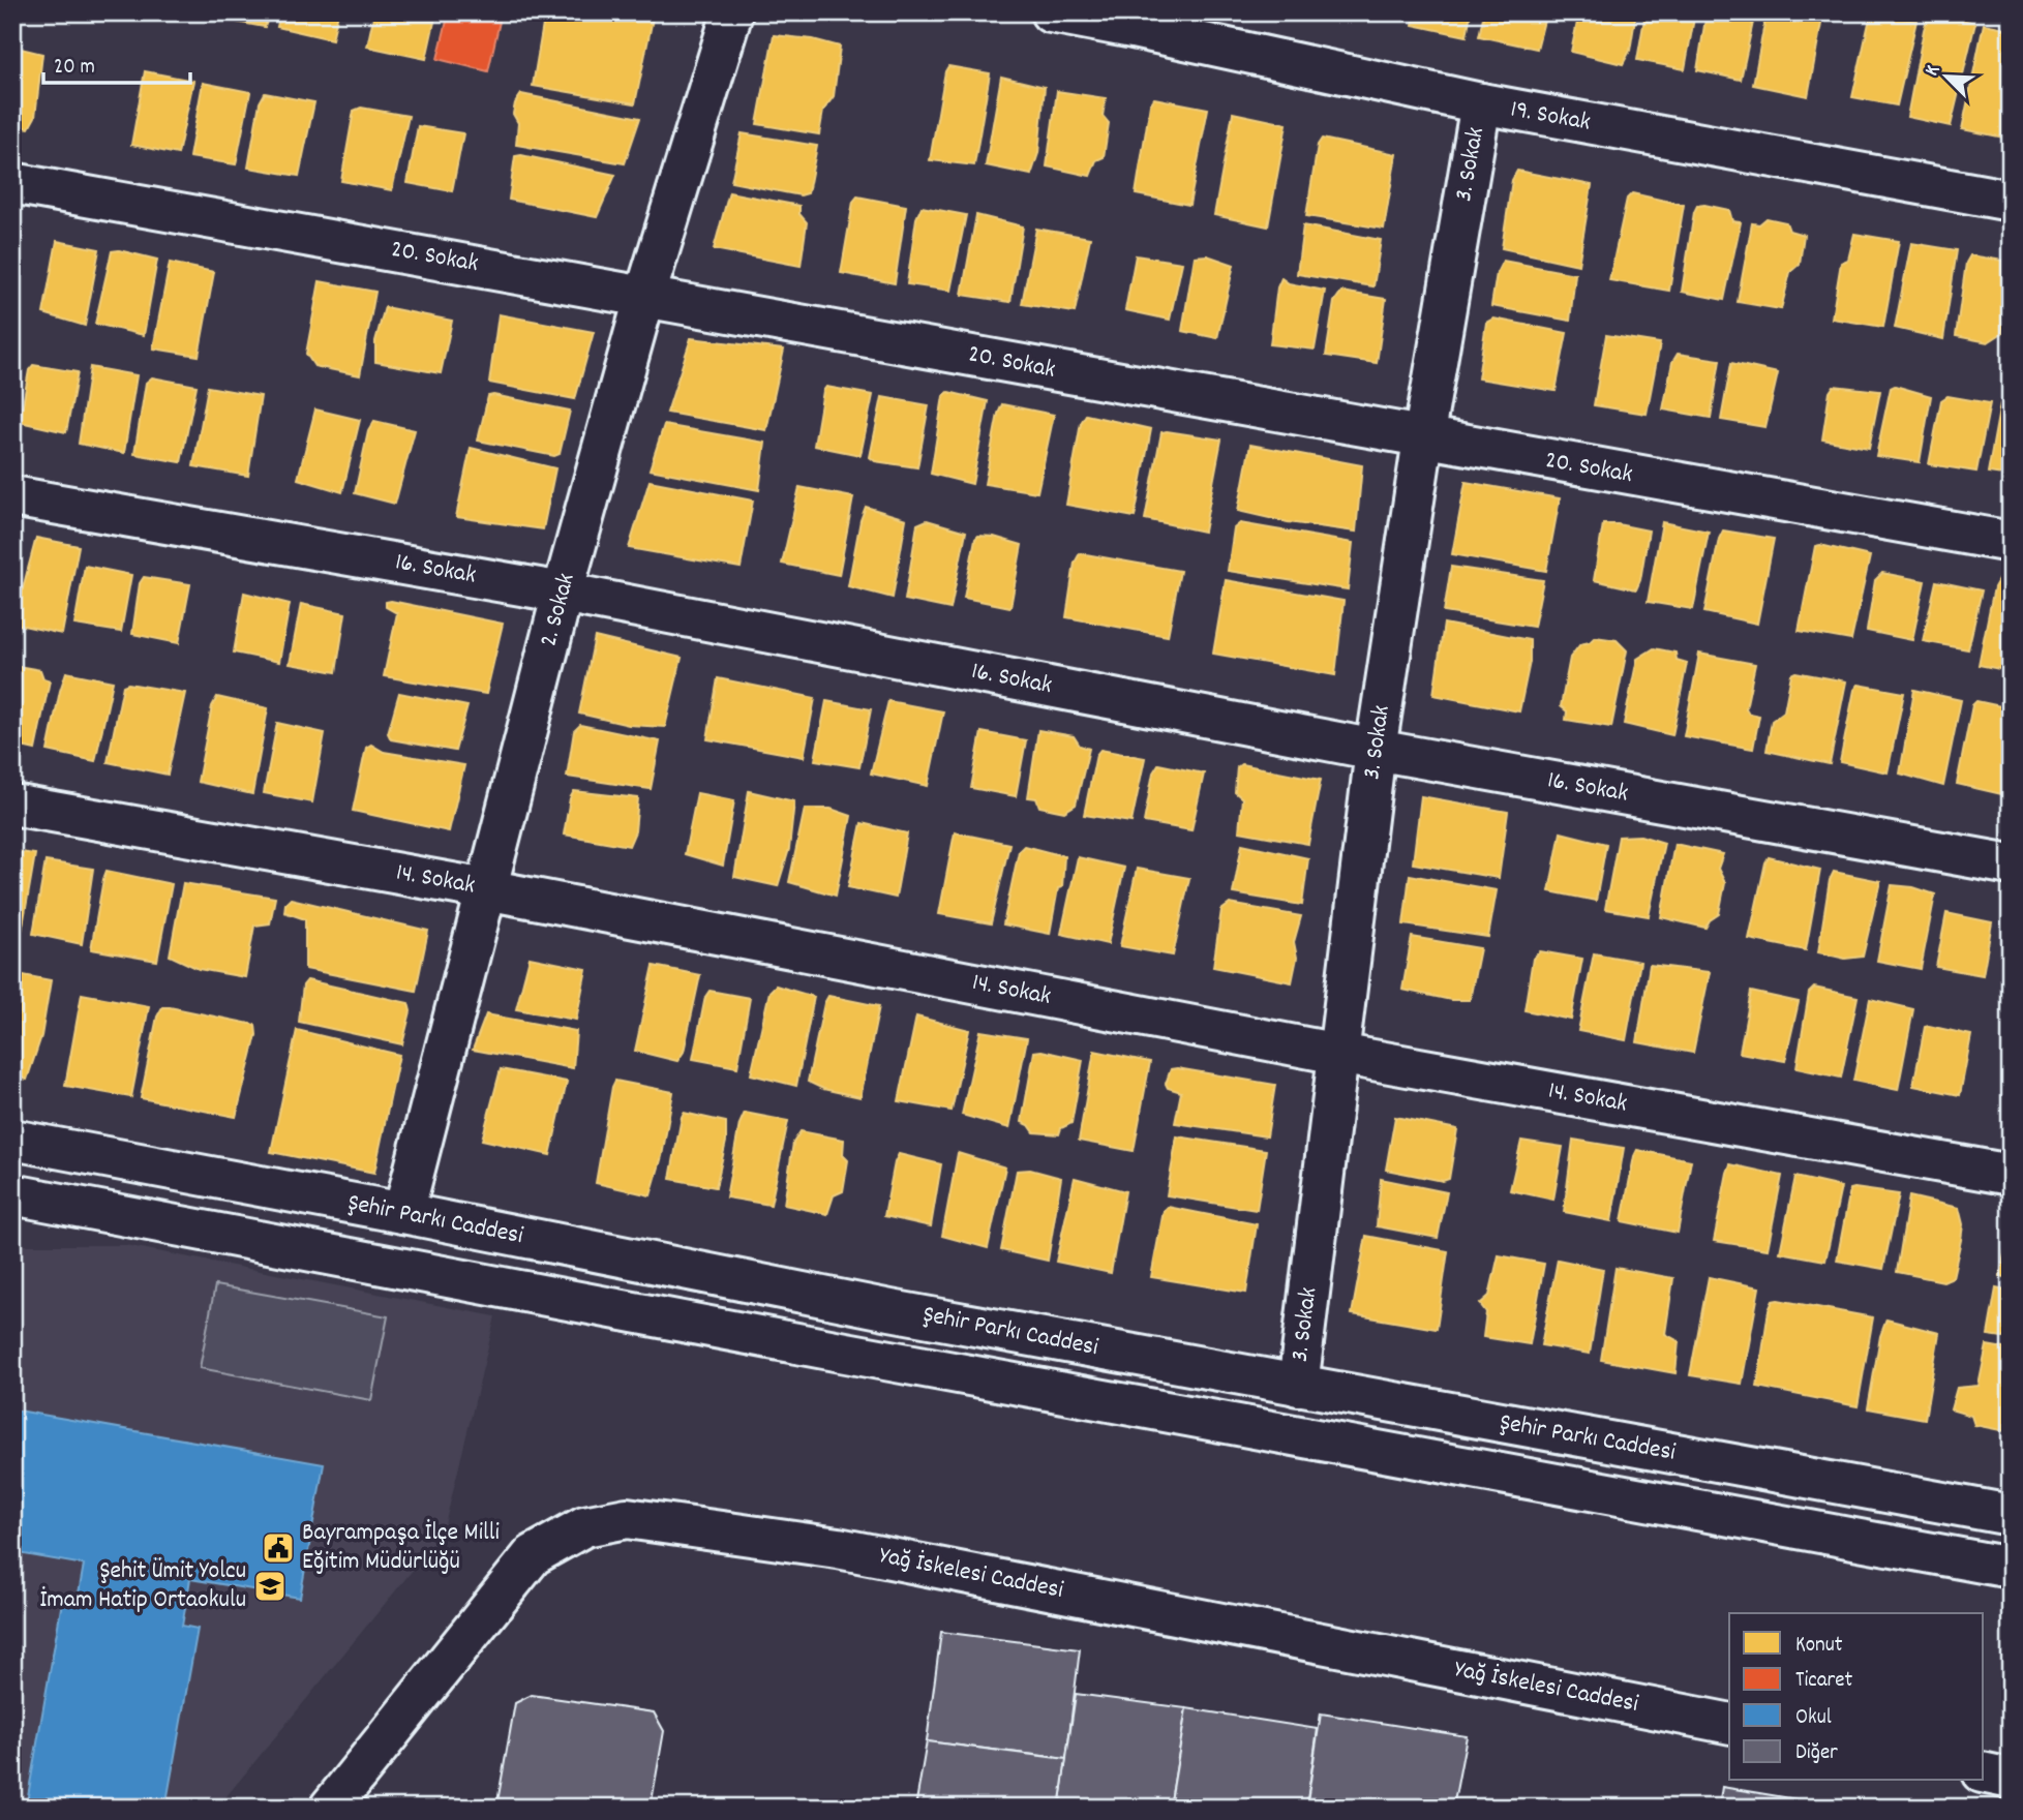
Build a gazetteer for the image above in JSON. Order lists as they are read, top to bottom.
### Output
{
  "streets": {
    "street": [
      "19. Sokak",
      "3. Sokak",
      "20. Sokak",
      "16. Sokak",
      "2. Sokak",
      "14. Sokak",
      "Şehir Parkı Caddesi",
      "Yağ İskelesi Caddesi"
    ]
  },
  "crossings": [
    ["19. Sokak", "3. Sokak"],
    ["3. Sokak", "20. Sokak"],
    ["3. Sokak", "16. Sokak"],
    ["3. Sokak", "14. Sokak"],
    ["3. Sokak", "Şehir Parkı Caddesi"],
    ["20. Sokak", "2. Sokak"],
    ["16. Sokak", "2. Sokak"],
    ["2. Sokak", "14. Sokak"],
    ["2. Sokak", "Şehir Parkı Caddesi"]
  ],
  "places": {
    "public building": ["Bayrampaşa İlçe Milli Eğitim Müdürlüğü"],
    "school or university": ["Şehit Ümit Yolcu İmam Hatip Ortaokulu"]
  },
  "legend": [
    "Konut",
    "Ticaret",
    "Okul",
    "Diğer"
  ],
  "scale_bar": "20 m",
  "north": "top left"
}
